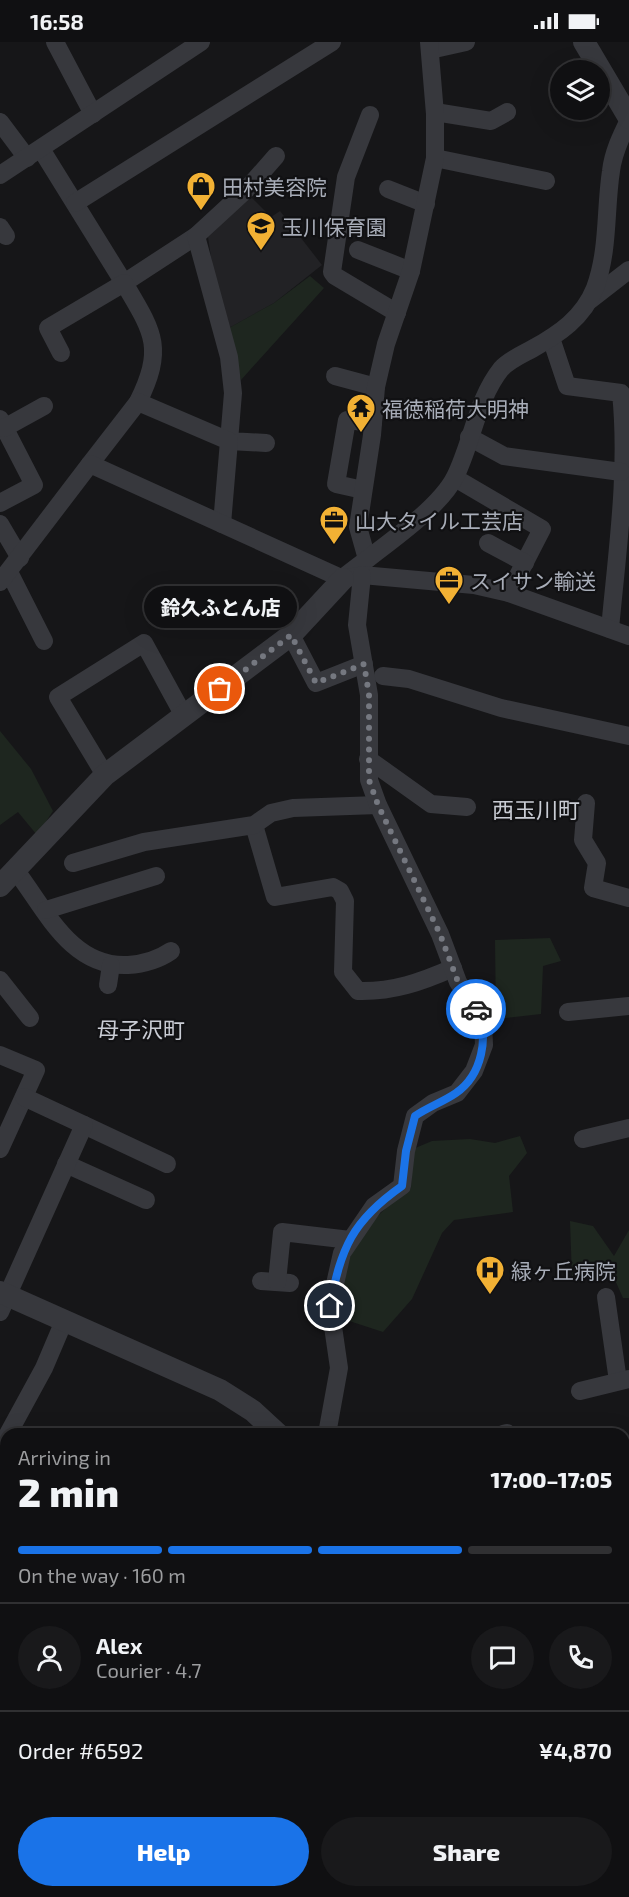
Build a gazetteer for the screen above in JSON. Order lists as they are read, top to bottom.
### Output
{
  "districts": ["西玉川町", "母子沢町"],
  "places": {
    "shop": ["田村美容院"],
    "school or university": ["玉川保育園"],
    "temple": ["福徳稲荷大明神"],
    "office": ["山大タイル工芸店", "スイサン輸送"],
    "other": ["鈴久ふとん店"],
    "hospital": ["緑ヶ丘病院"]
  },
  "page": {
    "status": "16:58",
    "bubble": "鈴久ふとん店",
    "heading": ["2 min", "Arriving in", "17:00–17:05"],
    "panel": [
      "Alex",
      "Courier · 4.7",
      "Order #6592",
      "¥4,870"
    ],
    "bar": "On the way · 160 m",
    "buttons": ["Help", "Share"]
  }
}
